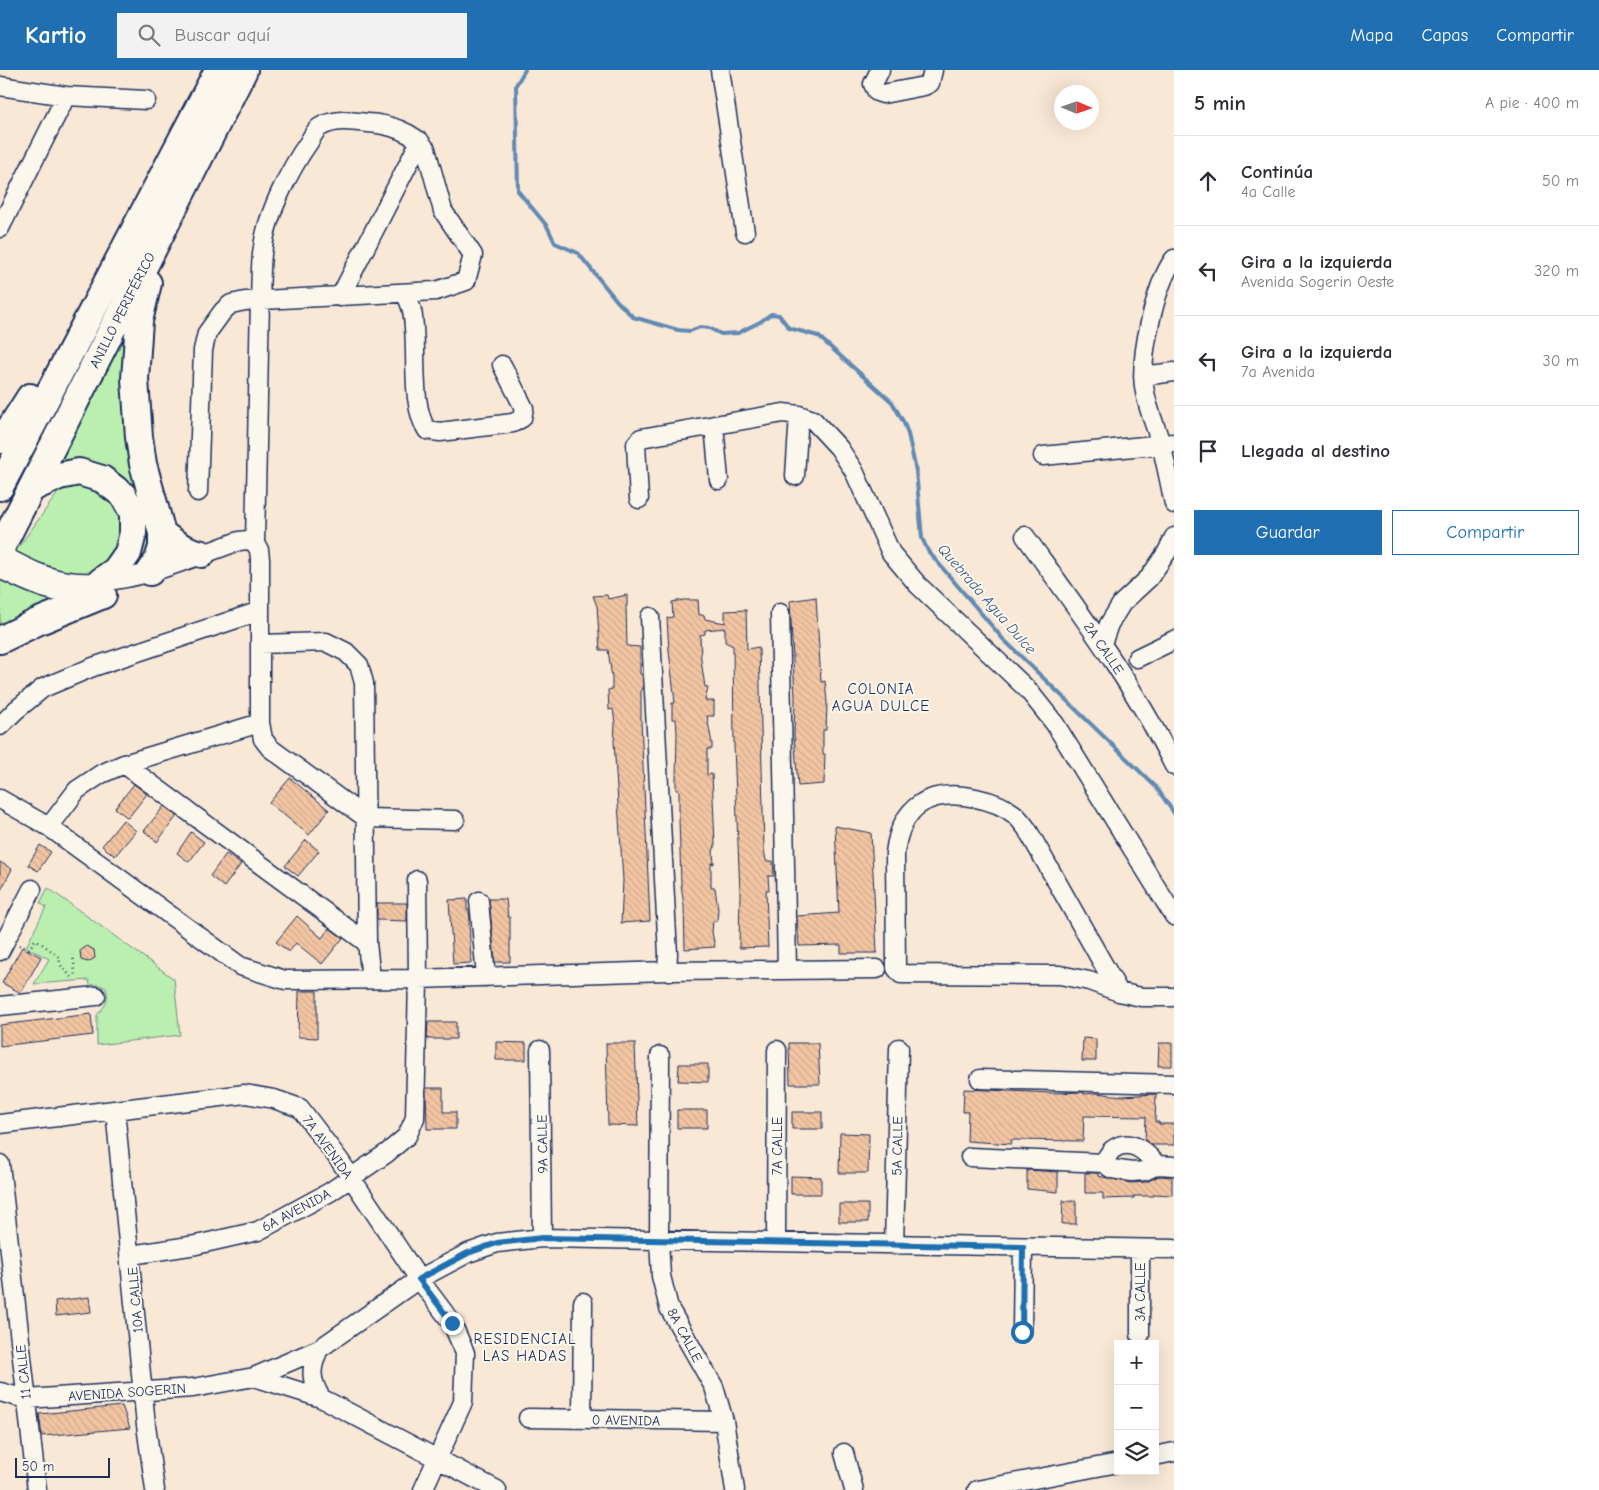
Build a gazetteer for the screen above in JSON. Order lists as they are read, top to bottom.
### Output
{
  "streets": {
    "highway": ["ANILLO PERIFÉRICO"],
    "street": [
      "2A CALLE",
      "9A CALLE",
      "7A CALLE",
      "5A CALLE",
      "7A AVENIDA",
      "6A AVENIDA",
      "3A CALLE",
      "10A CALLE",
      "8A CALLE",
      "11 CALLE",
      "AVENIDA SOGERIN",
      "0 AVENIDA"
    ]
  },
  "crossings": [
    ["7A AVENIDA", "6A AVENIDA"],
    ["7A AVENIDA", "10A CALLE"],
    ["6A AVENIDA", "10A CALLE"],
    ["10A CALLE", "AVENIDA SOGERIN"],
    ["8A CALLE", "0 AVENIDA"],
    ["11 CALLE", "AVENIDA SOGERIN"]
  ],
  "districts": ["COLONIA AGUA DULCE", "RESIDENCIAL LAS HADAS"],
  "water": ["Quebrada Agua Dulce"],
  "scale_bar": "50 m",
  "north": "right",
  "page": {
    "header": "Kartio",
    "search": "Buscar aquí",
    "nav": ["Mapa", "Capas", "Compartir"],
    "heading": ["5 min", "A pie · 400 m"],
    "list": [
      ["Continúa", "4a Calle", "50 m"],
      ["Gira a la izquierda", "Avenida Sogerin Oeste", "320 m"],
      ["Gira a la izquierda", "7a Avenida", "30 m"],
      "Llegada al destino"
    ],
    "buttons": ["Guardar", "Compartir"],
    "map_buttons": ["+", "−"],
    "scale": "50 m"
  }
}
